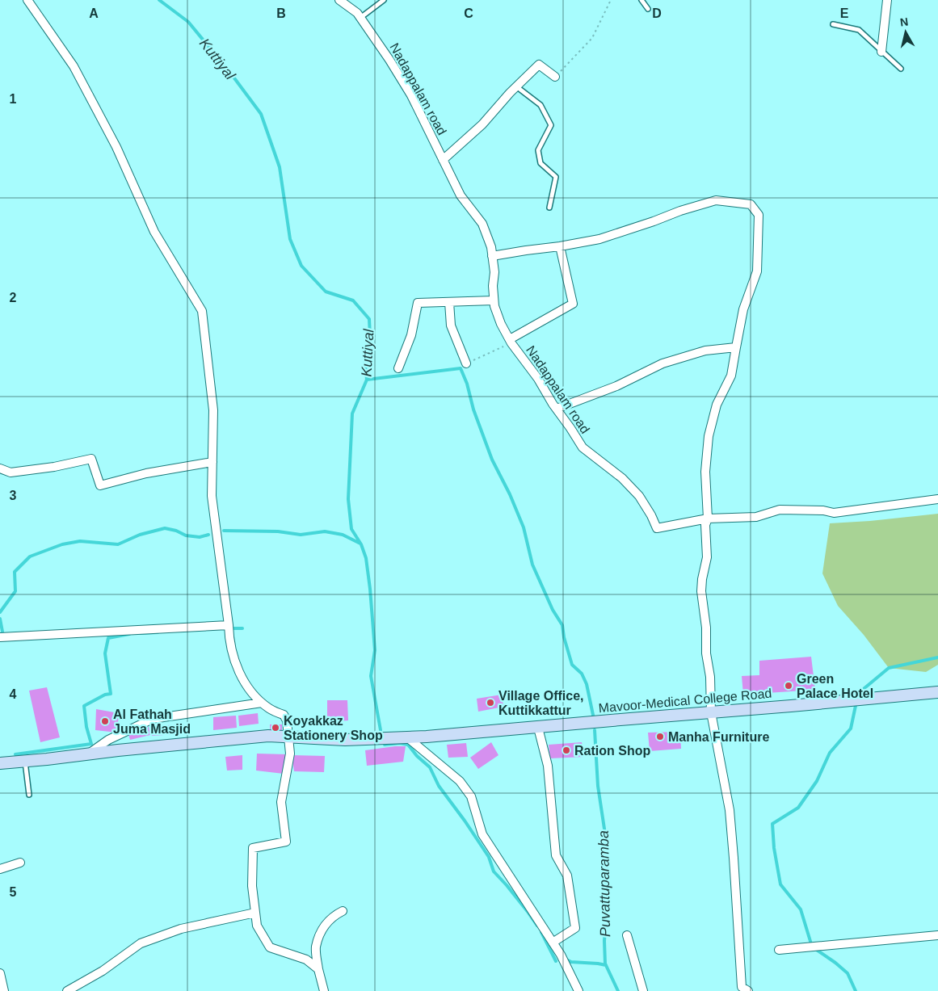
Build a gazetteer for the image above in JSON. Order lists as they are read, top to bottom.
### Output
{
  "streets": {
    "main road": ["Mavoor-Medical College Road"],
    "street": ["Nadappalam road"]
  },
  "water": ["Kuttiyal", "Puvattuparamba"],
  "places": [
    "Green Palace Hotel",
    "Village Office, Kuttikkattur",
    "Al Fathah Juma Masjid",
    "Koyakkaz Stationery Shop",
    "Manha Furniture",
    "Ration Shop"
  ],
  "north": "top",
  "grid": {
    "columns": [
      "A",
      "B",
      "C",
      "D",
      "E"
    ],
    "rows": [
      "1",
      "2",
      "3",
      "4",
      "5"
    ]
  }
}
